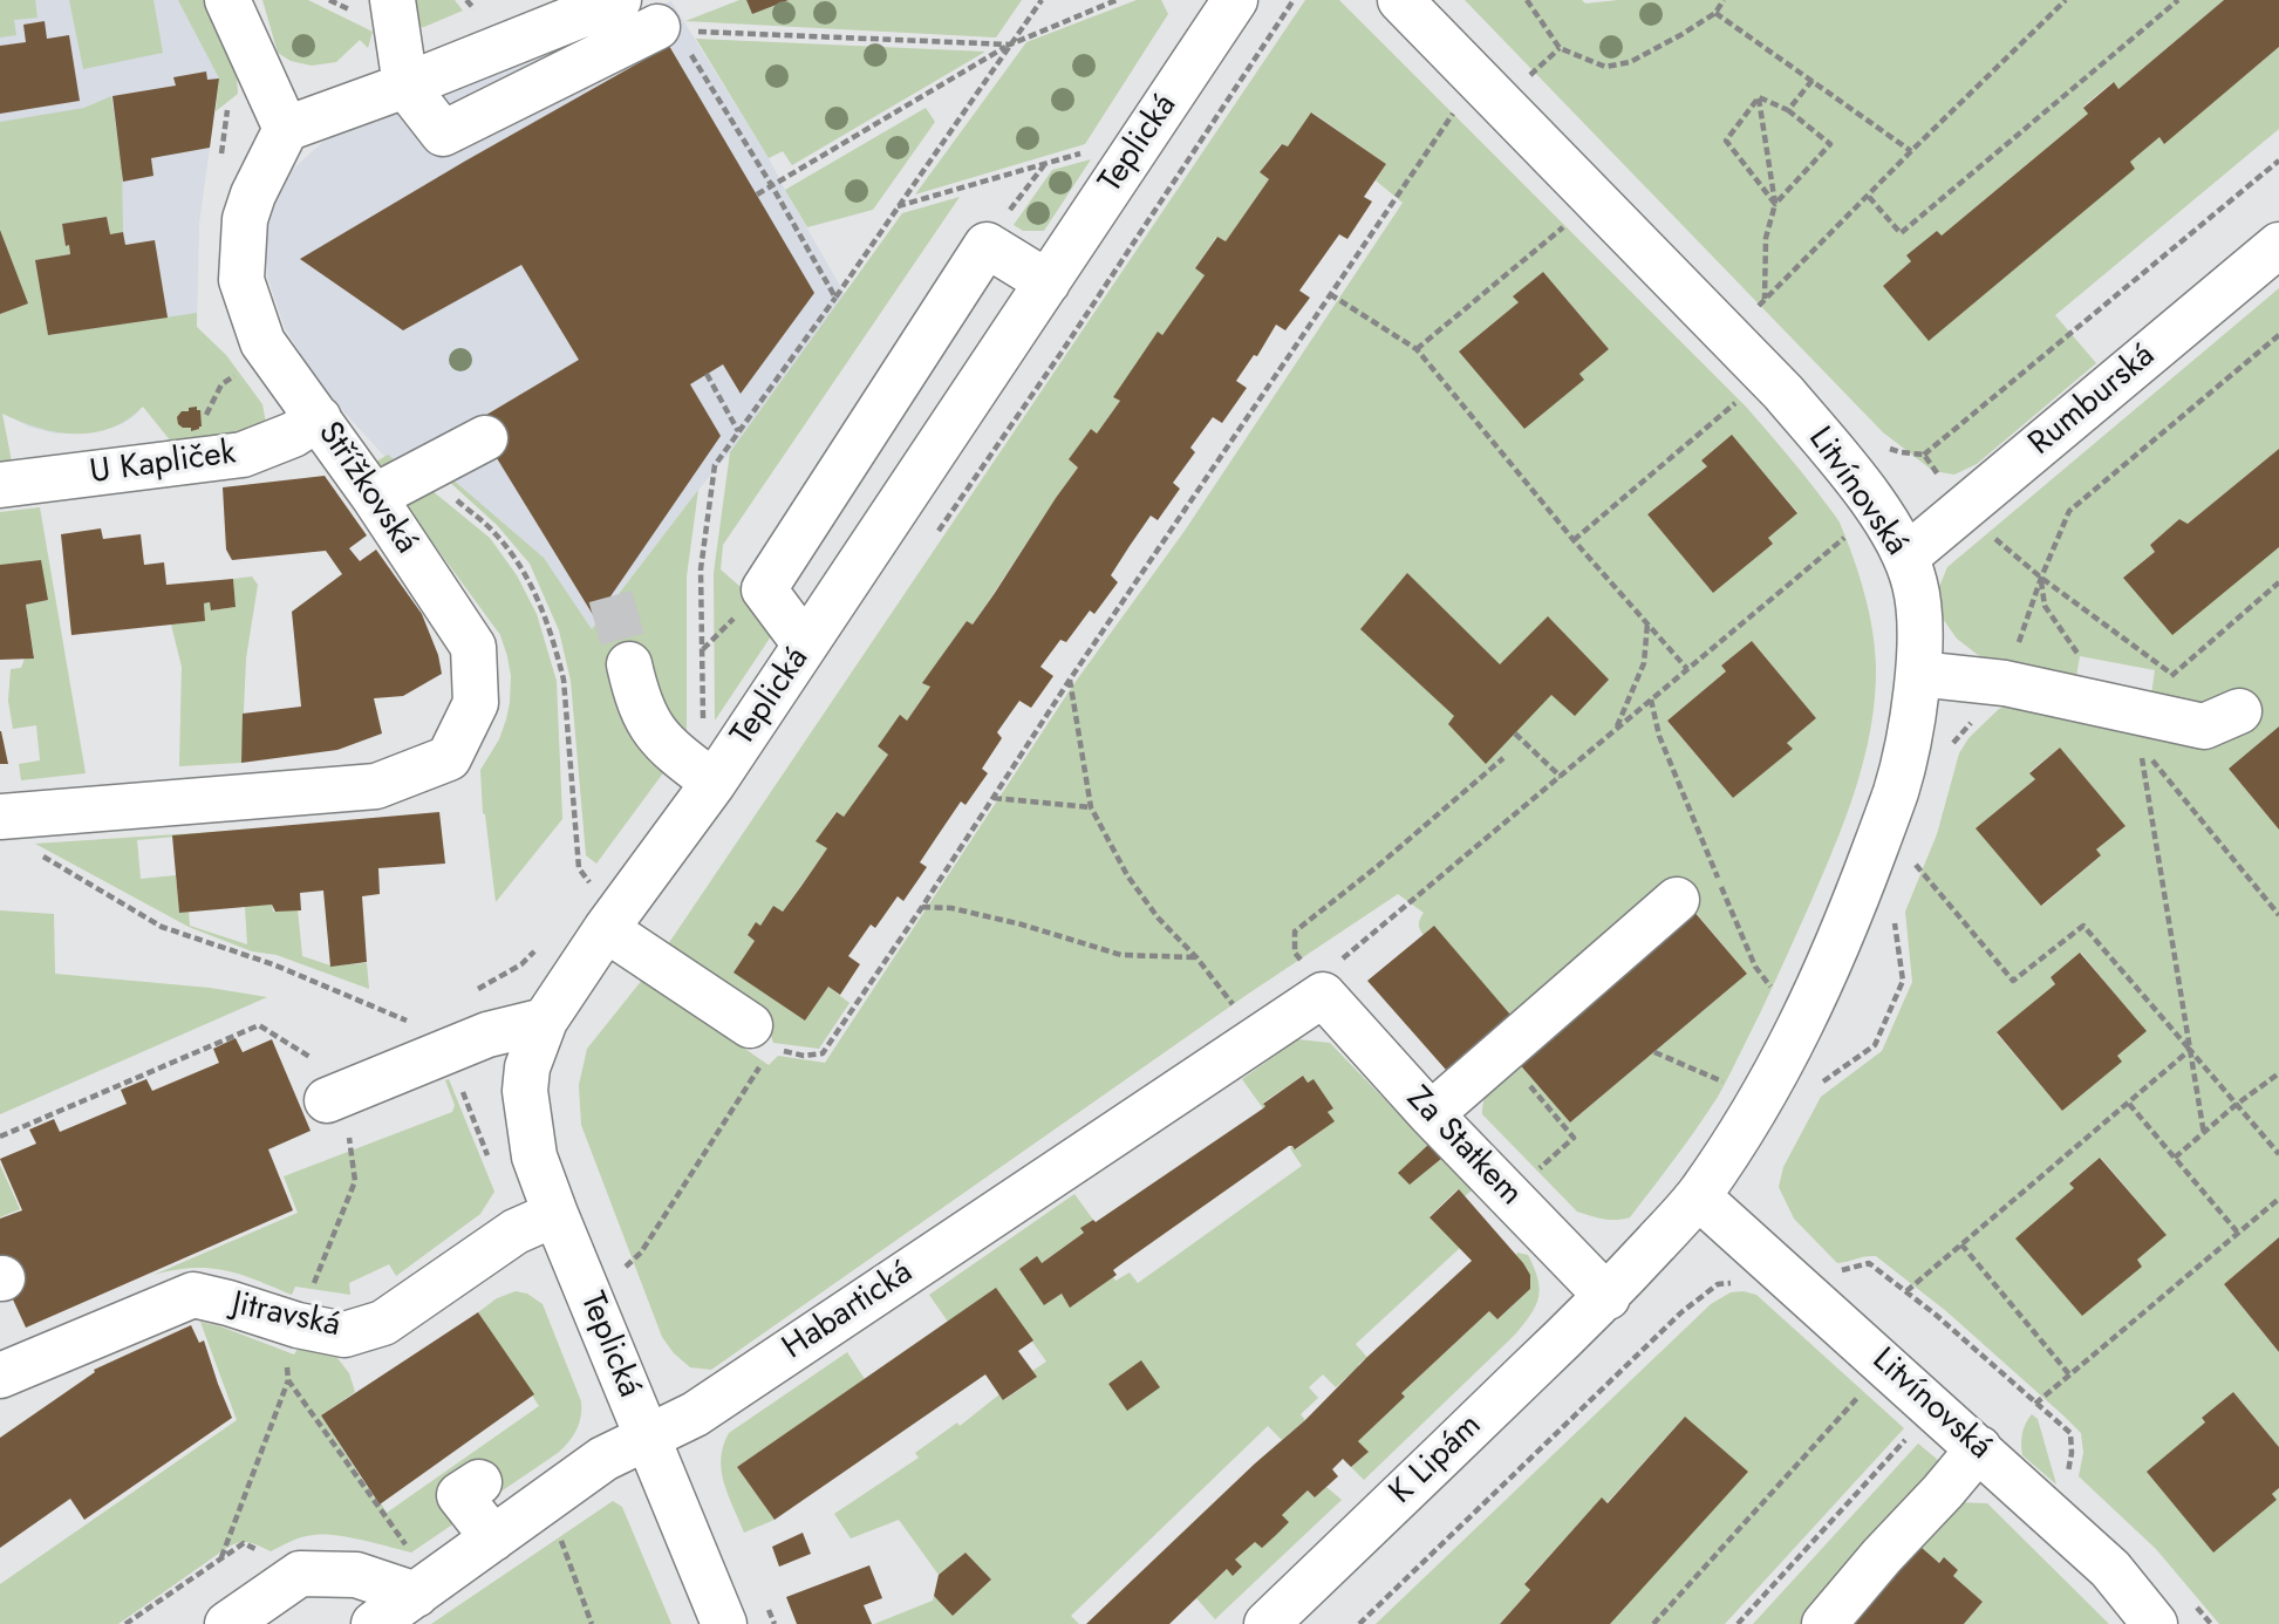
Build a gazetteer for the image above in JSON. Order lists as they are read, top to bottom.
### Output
{
  "streets": {
    "street": [
      "Teplická",
      "Rumburská",
      "U Kapliček",
      "Střížkovská",
      "Litvínovská",
      "Za Statkem",
      "Habartická",
      "Jitravská",
      "K Lipám"
    ]
  },
  "crossings": [
    ["Teplická", "Habartická"],
    ["Teplická", "Jitravská"],
    ["Rumburská", "Litvínovská"],
    ["U Kapliček", "Střížkovská"],
    ["Litvínovská", "Za Statkem"],
    ["Litvínovská", "K Lipám"],
    ["Za Statkem", "Habartická"],
    ["Za Statkem", "K Lipám"]
  ]
}
